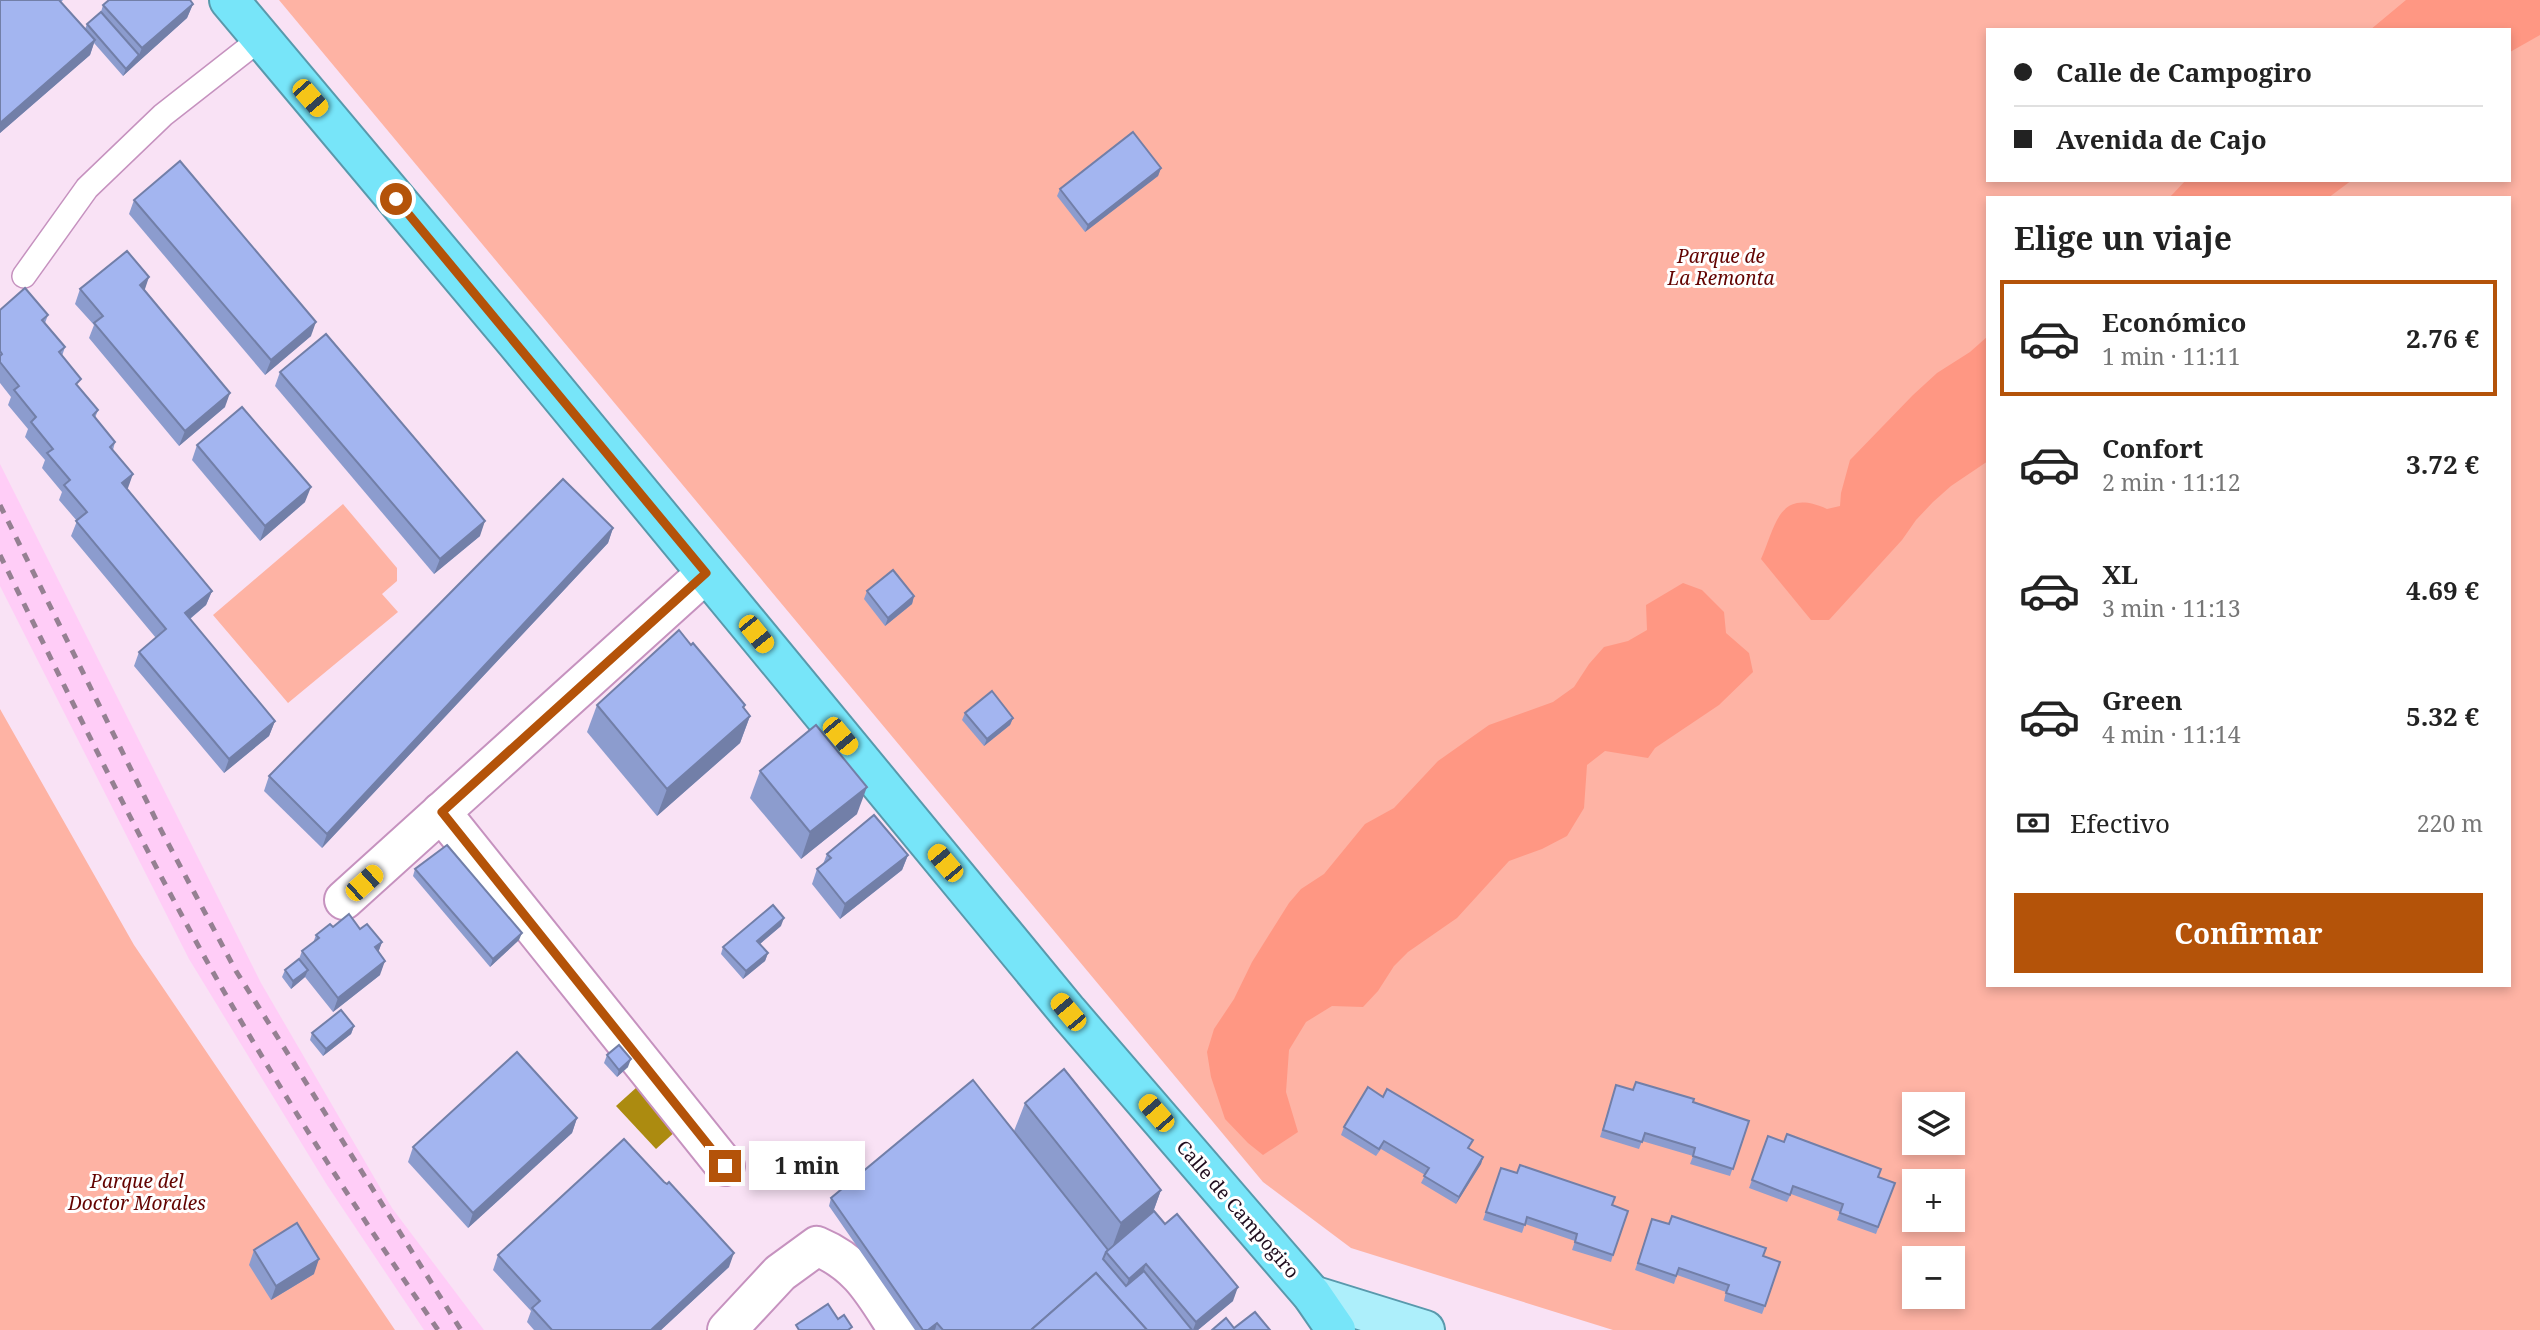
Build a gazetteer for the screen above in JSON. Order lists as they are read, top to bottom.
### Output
{
  "streets": {
    "highway": ["Calle de Campogiro"]
  },
  "parks": ["Parque de La Remonta", "Parque del Doctor Morales"],
  "page": {
    "banner": ["Calle de Campogiro", "Avenida de Cajo"],
    "heading": "Elige un viaje",
    "list": [
      {
        "name": "Económico",
        "note": "1 min · 11:11",
        "value": "2.76 €"
      },
      {
        "name": "Confort",
        "note": "2 min · 11:12",
        "value": "3.72 €"
      },
      {
        "name": "XL",
        "note": "3 min · 11:13",
        "value": "4.69 €"
      },
      {
        "name": "Green",
        "note": "4 min · 11:14",
        "value": "5.32 €"
      }
    ],
    "pay": ["Efectivo", "220 m"],
    "buttons": "Confirmar",
    "map_buttons": ["+", "−"],
    "bubble": "1 min"
  }
}
